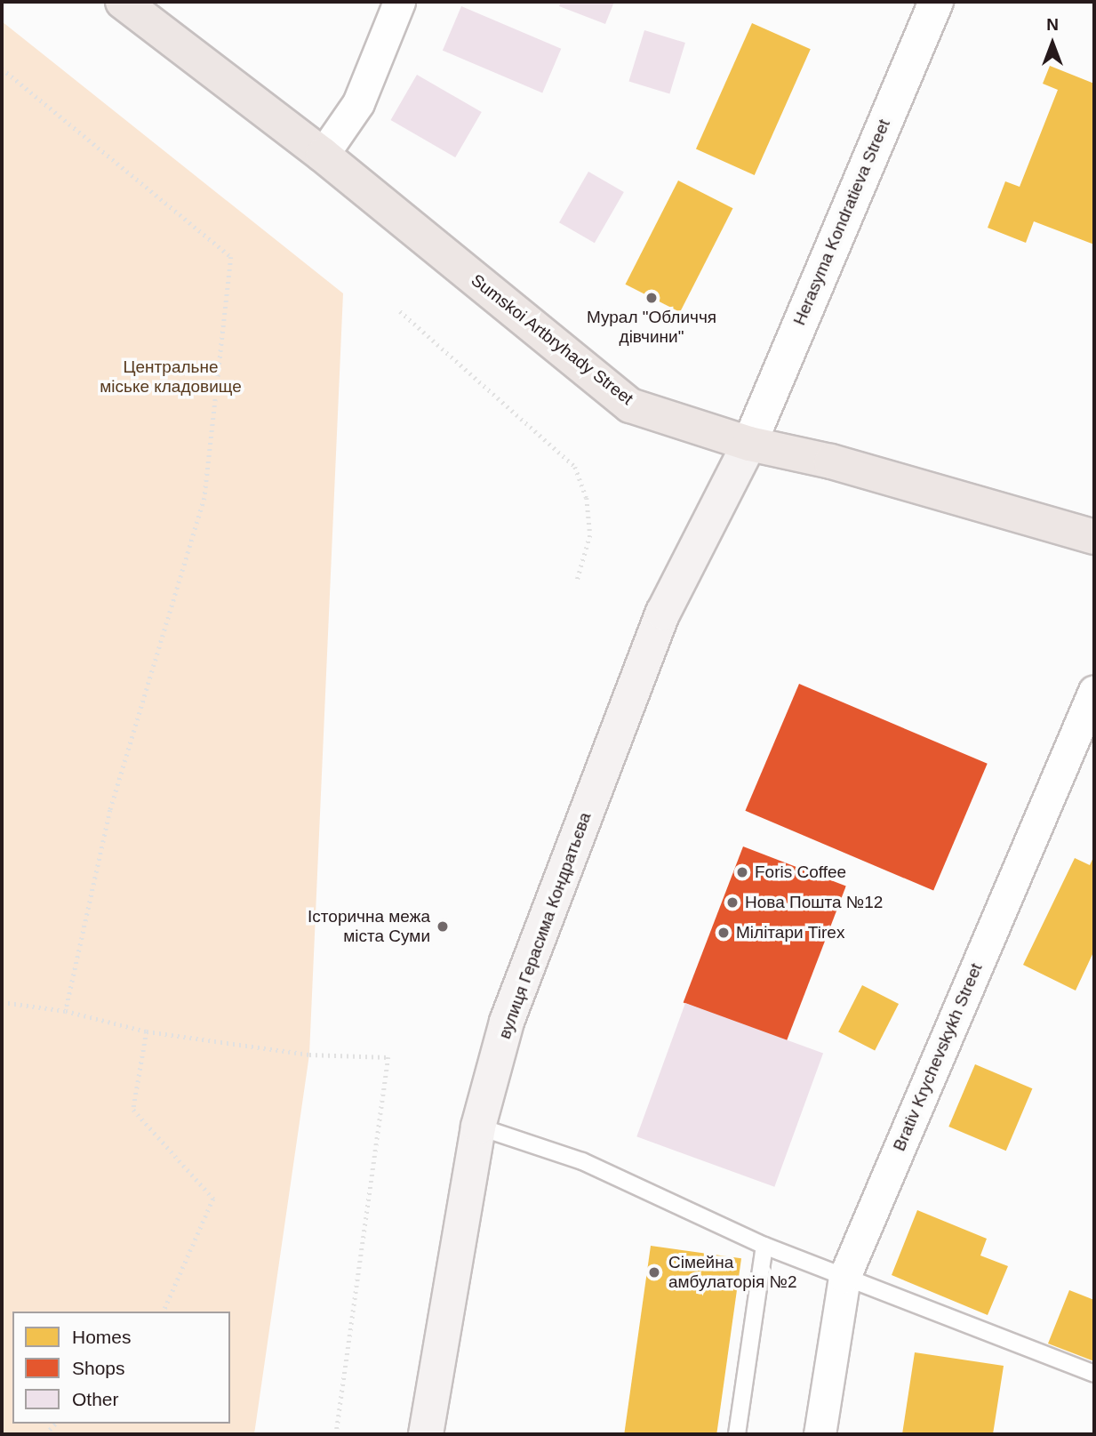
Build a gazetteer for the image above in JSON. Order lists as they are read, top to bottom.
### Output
{
  "streets": {
    "main road": ["Sumskoi Artbryhady Street", "вулиця Герасима Кондратьєва"],
    "street": ["Herasyma Kondratieva Street", "Brativ Krychevskykh Street"]
  },
  "crossings": [
    ["Herasyma Kondratieva Street", "Sumskoi Artbryhady Street"],
    ["Herasyma Kondratieva Street", "вулиця Герасима Кондратьєва"],
    ["Sumskoi Artbryhady Street", "вулиця Герасима Кондратьєва"]
  ],
  "parks": ["Центральне міське кладовище"],
  "places": [
    "Мурал \"Обличчя дівчини\"",
    "Foris Coffee",
    "Нова Пошта №12",
    "Історична межа міста Суми",
    "Мілітари Tirex",
    "Сімейна амбулаторія №2"
  ],
  "legend": ["Homes", "Shops", "Other"],
  "north": "top"
}
